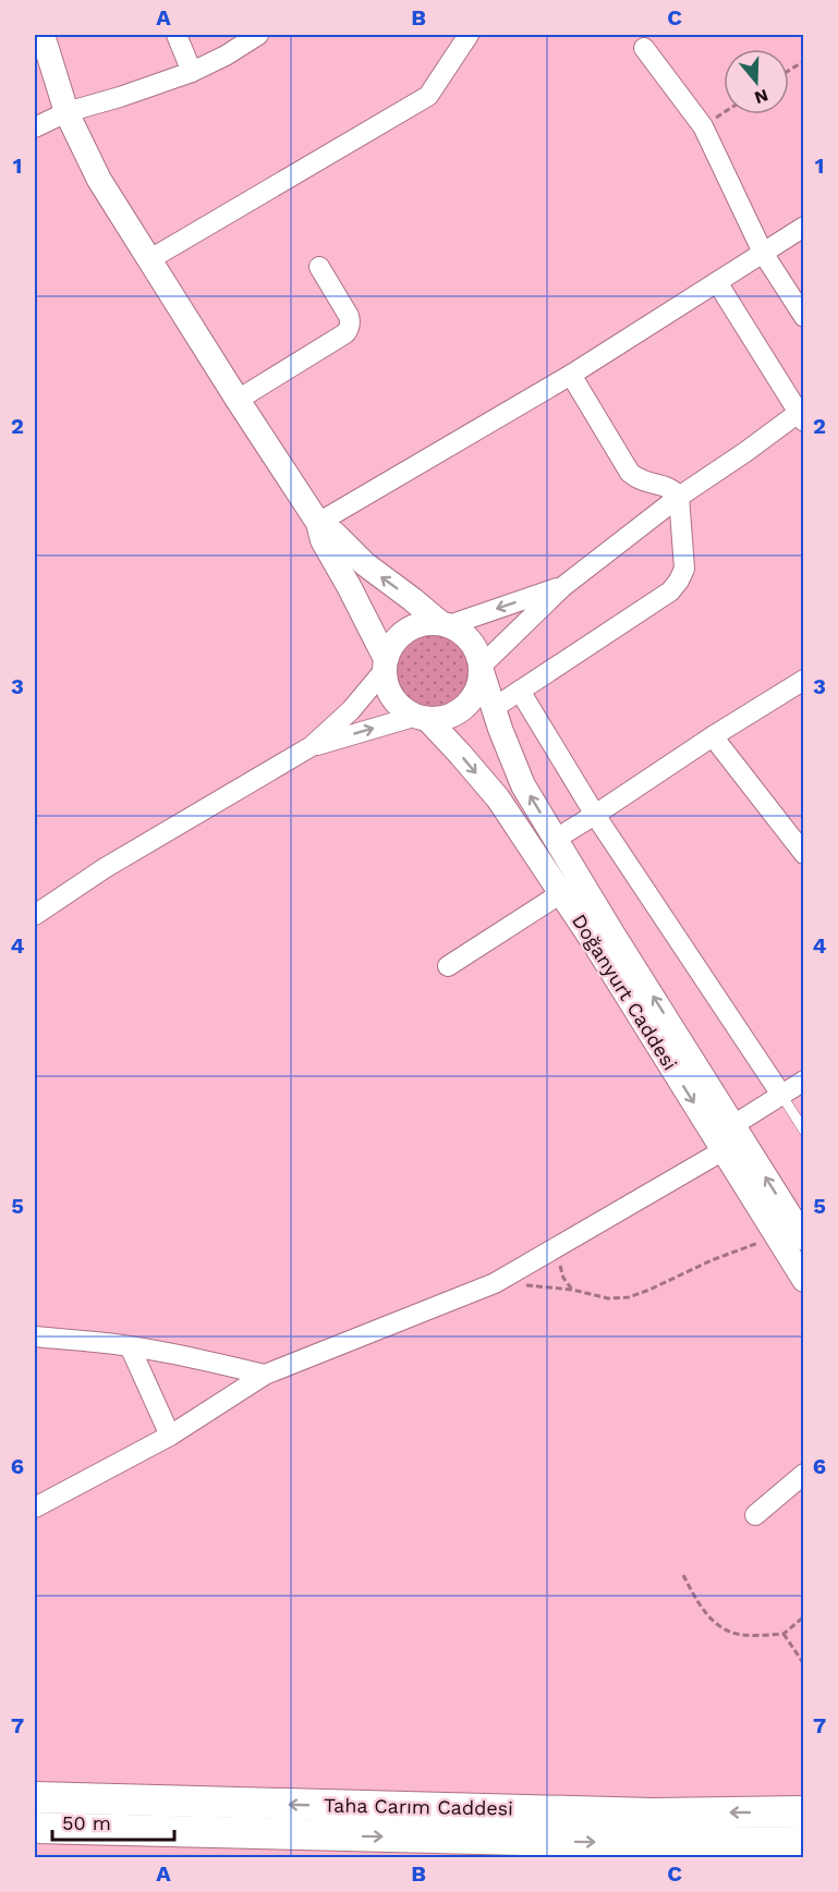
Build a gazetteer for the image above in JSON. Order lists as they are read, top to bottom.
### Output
{
  "streets": {
    "main road": ["Taha Carım Caddesi"],
    "street": ["Doğanyurt Caddesi"]
  },
  "scale_bar": "50 m",
  "north": "bottom",
  "grid": {
    "columns": ["A", "B", "C"],
    "rows": [
      "1",
      "2",
      "3",
      "4",
      "5",
      "6",
      "7"
    ]
  }
}
